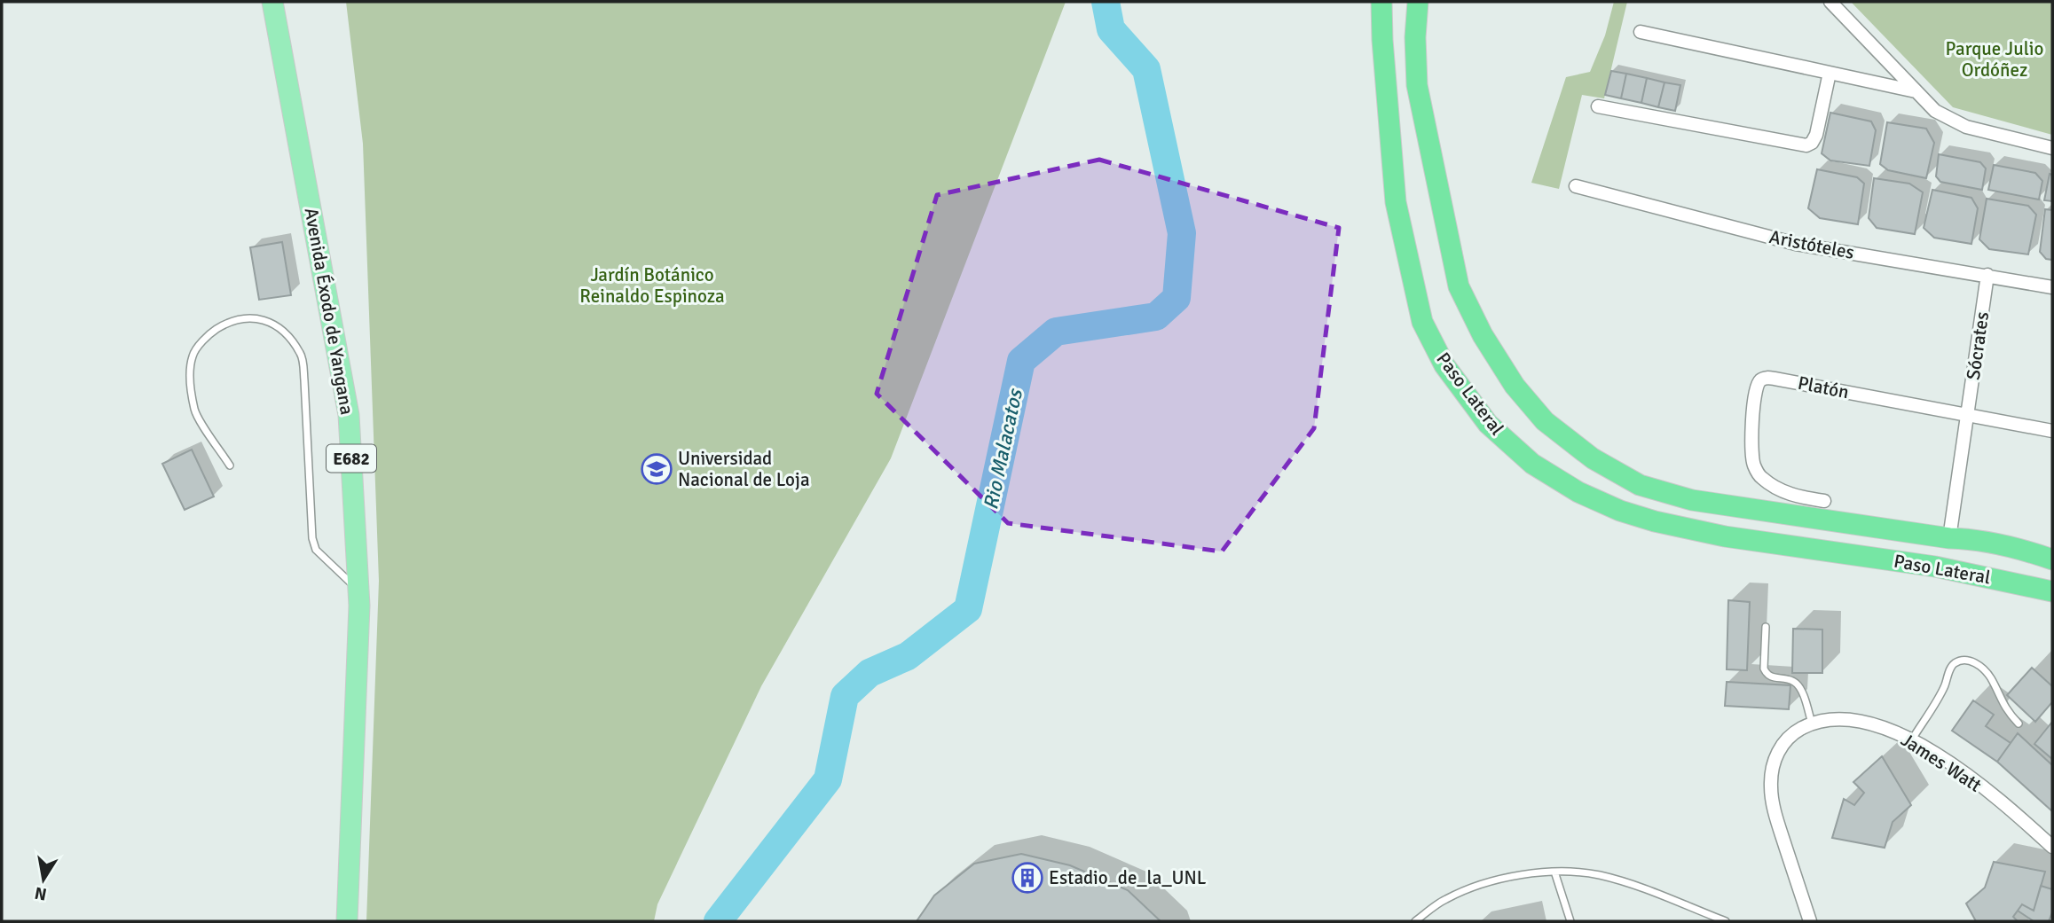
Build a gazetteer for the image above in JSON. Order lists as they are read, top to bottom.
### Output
{
  "streets": {
    "highway": ["Paso Lateral"],
    "main road": ["Avenida Éxodo de Yangana", "E682"],
    "street": [
      "Aristóteles",
      "Sócrates",
      "Platón",
      "James Watt"
    ]
  },
  "crossings": [
    ["Aristóteles", "Sócrates"],
    ["Sócrates", "Platón"],
    ["Sócrates", "Paso Lateral"]
  ],
  "water": ["Rio Malacatos"],
  "parks": ["Parque Julio Ordóñez", "Jardín Botánico Reinaldo Espinoza"],
  "places": {
    "school or university": ["Universidad Nacional de Loja"],
    "building": ["Estadio_de_la_UNL"]
  },
  "north": "bottom"
}
